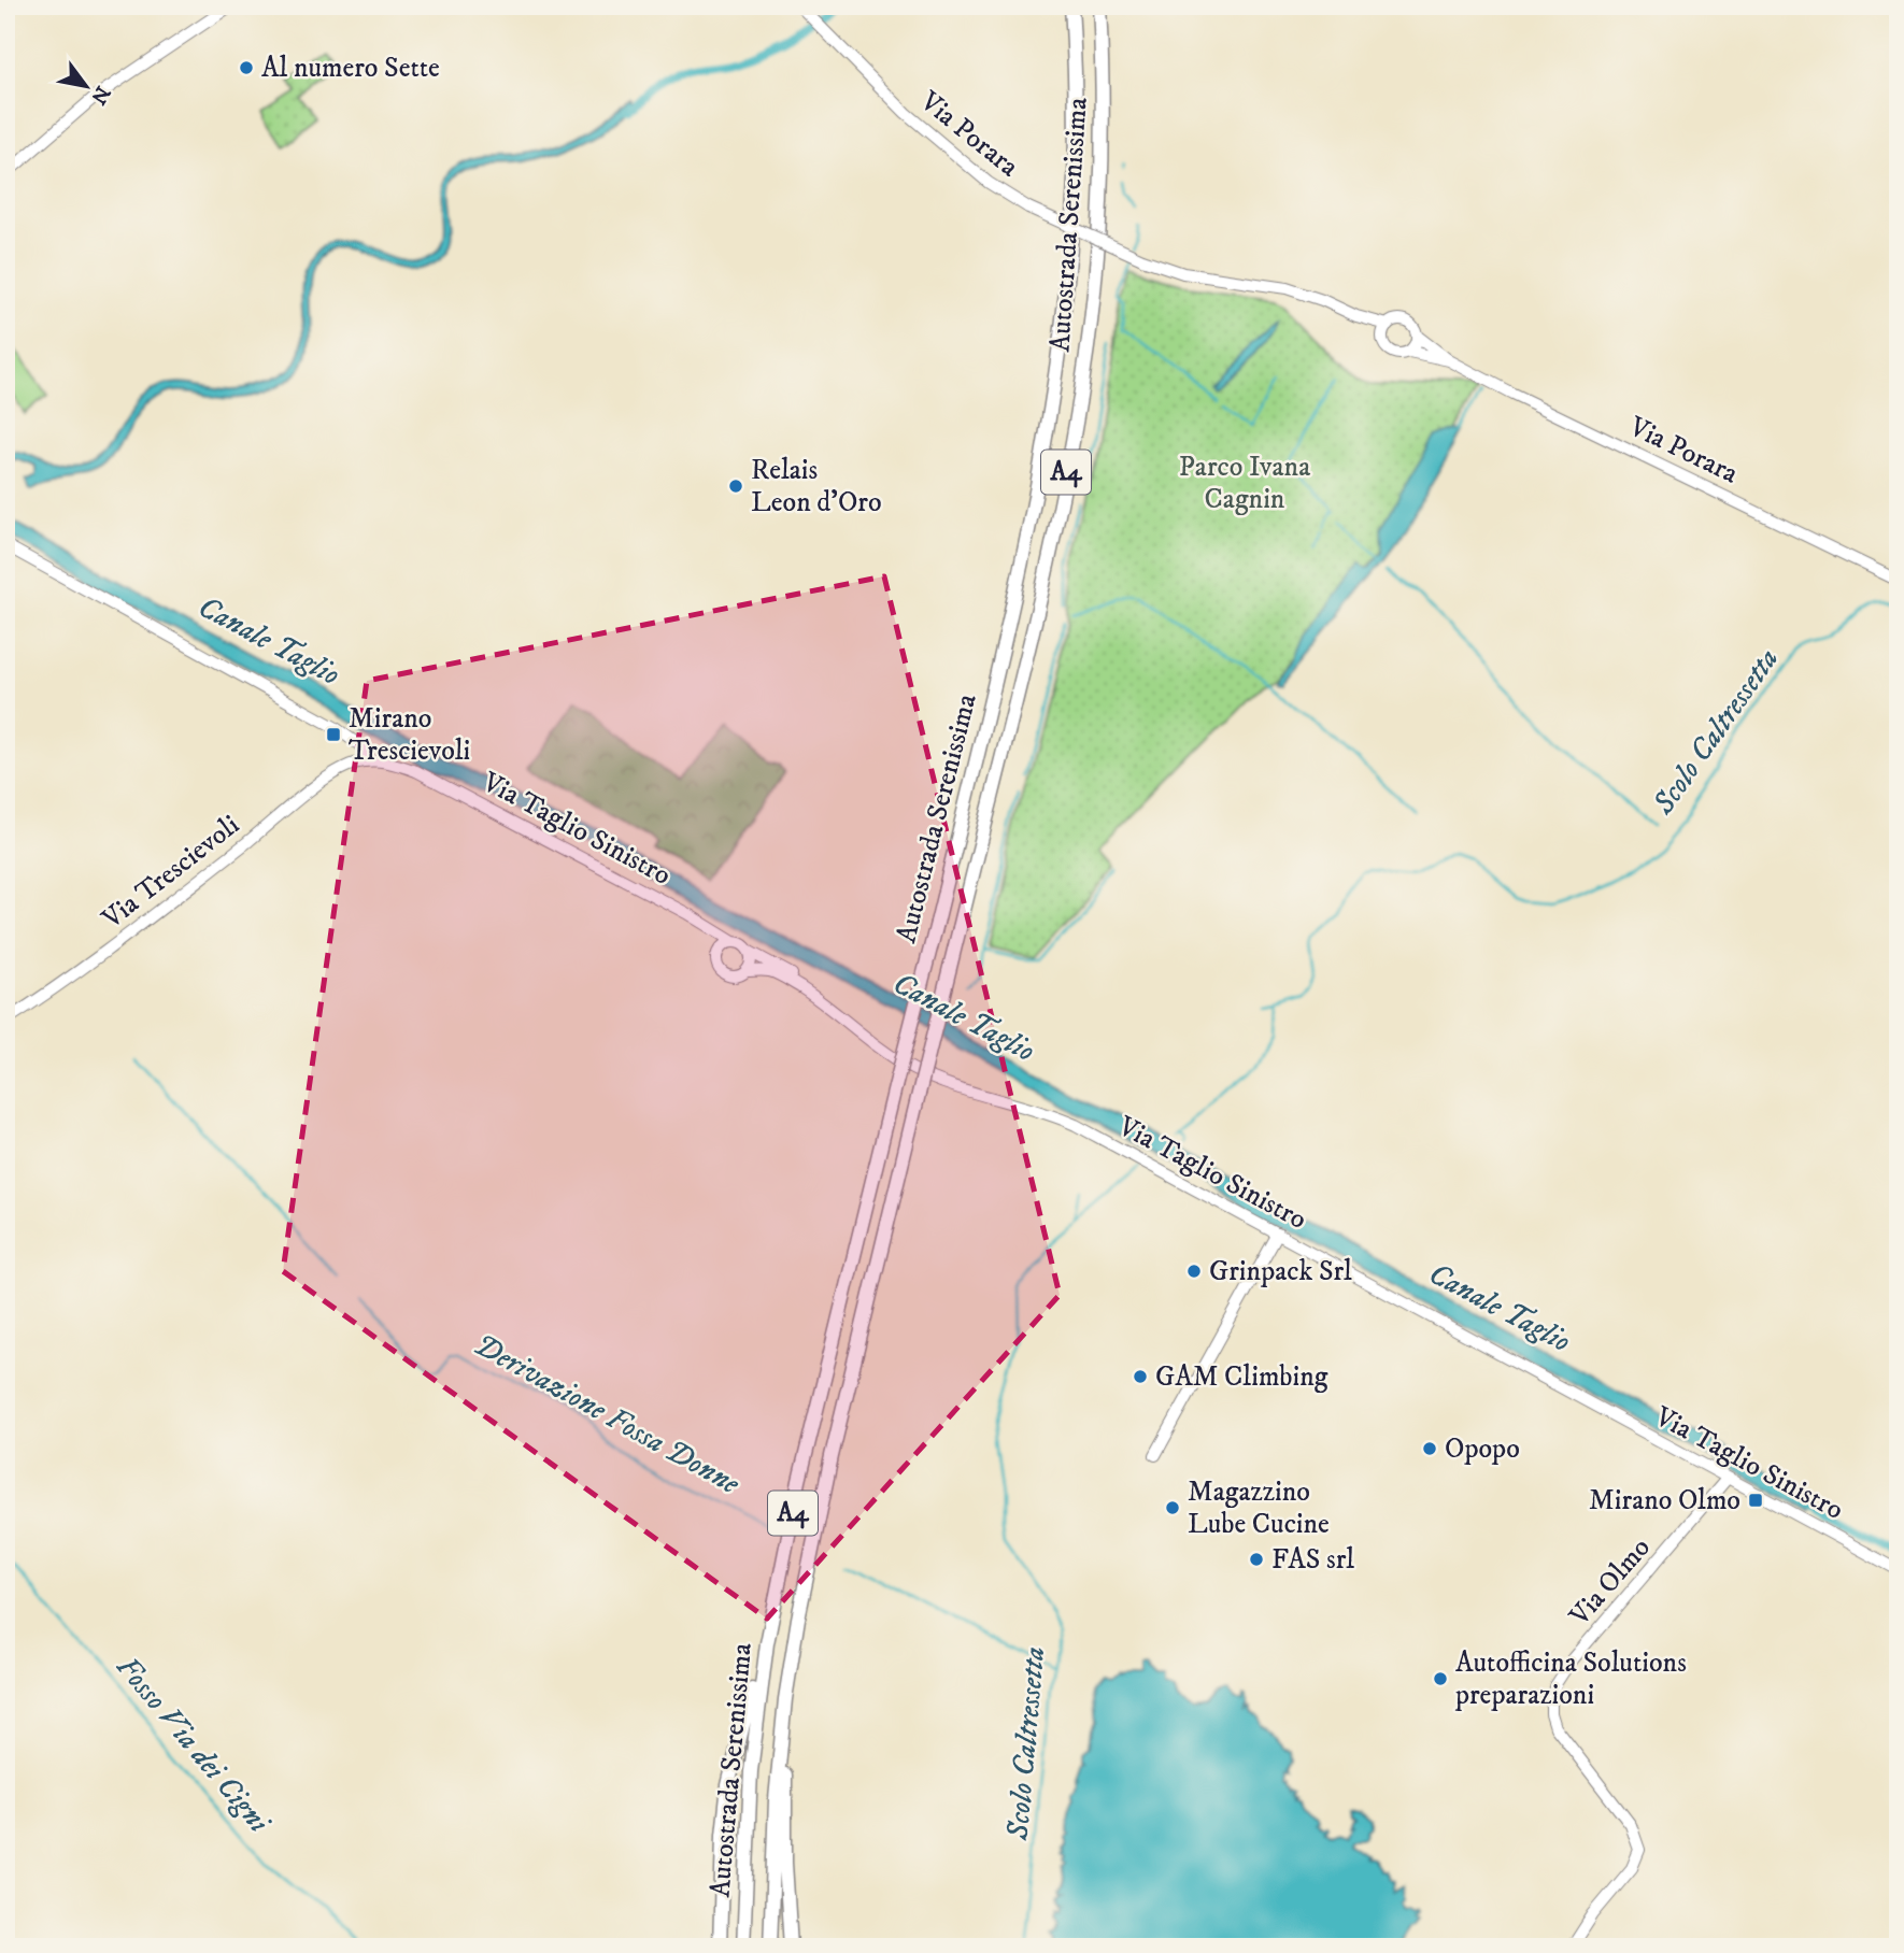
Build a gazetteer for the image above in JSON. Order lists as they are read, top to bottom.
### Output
{
  "streets": {
    "highway": ["Autostrada Serenissima", "A4"],
    "main road": [
      "Via Porara",
      "Via Taglio Sinistro",
      "Via Trescievoli",
      "Via Olmo"
    ]
  },
  "crossings": [
    ["Via Taglio Sinistro", "Via Trescievoli"],
    ["Via Taglio Sinistro", "Via Olmo"]
  ],
  "water": [
    "Canale Taglio",
    "Scolo Caltressetta",
    "Derivazione Fossa Donne",
    "Fosso Via dei Cigni"
  ],
  "parks": ["Parco Ivana Cagnin"],
  "places": {
    "other": [
      "Al numero Sette",
      "Relais Leon d'Oro",
      "Grinpack Srl",
      "GAM Climbing",
      "Opopo",
      "Magazzino Lube Cucine",
      "FAS srl",
      "Autofficina Solutions preparazioni"
    ],
    "transit": ["Mirano Trescievoli", "Mirano Olmo"]
  },
  "north": "bottom right"
}
